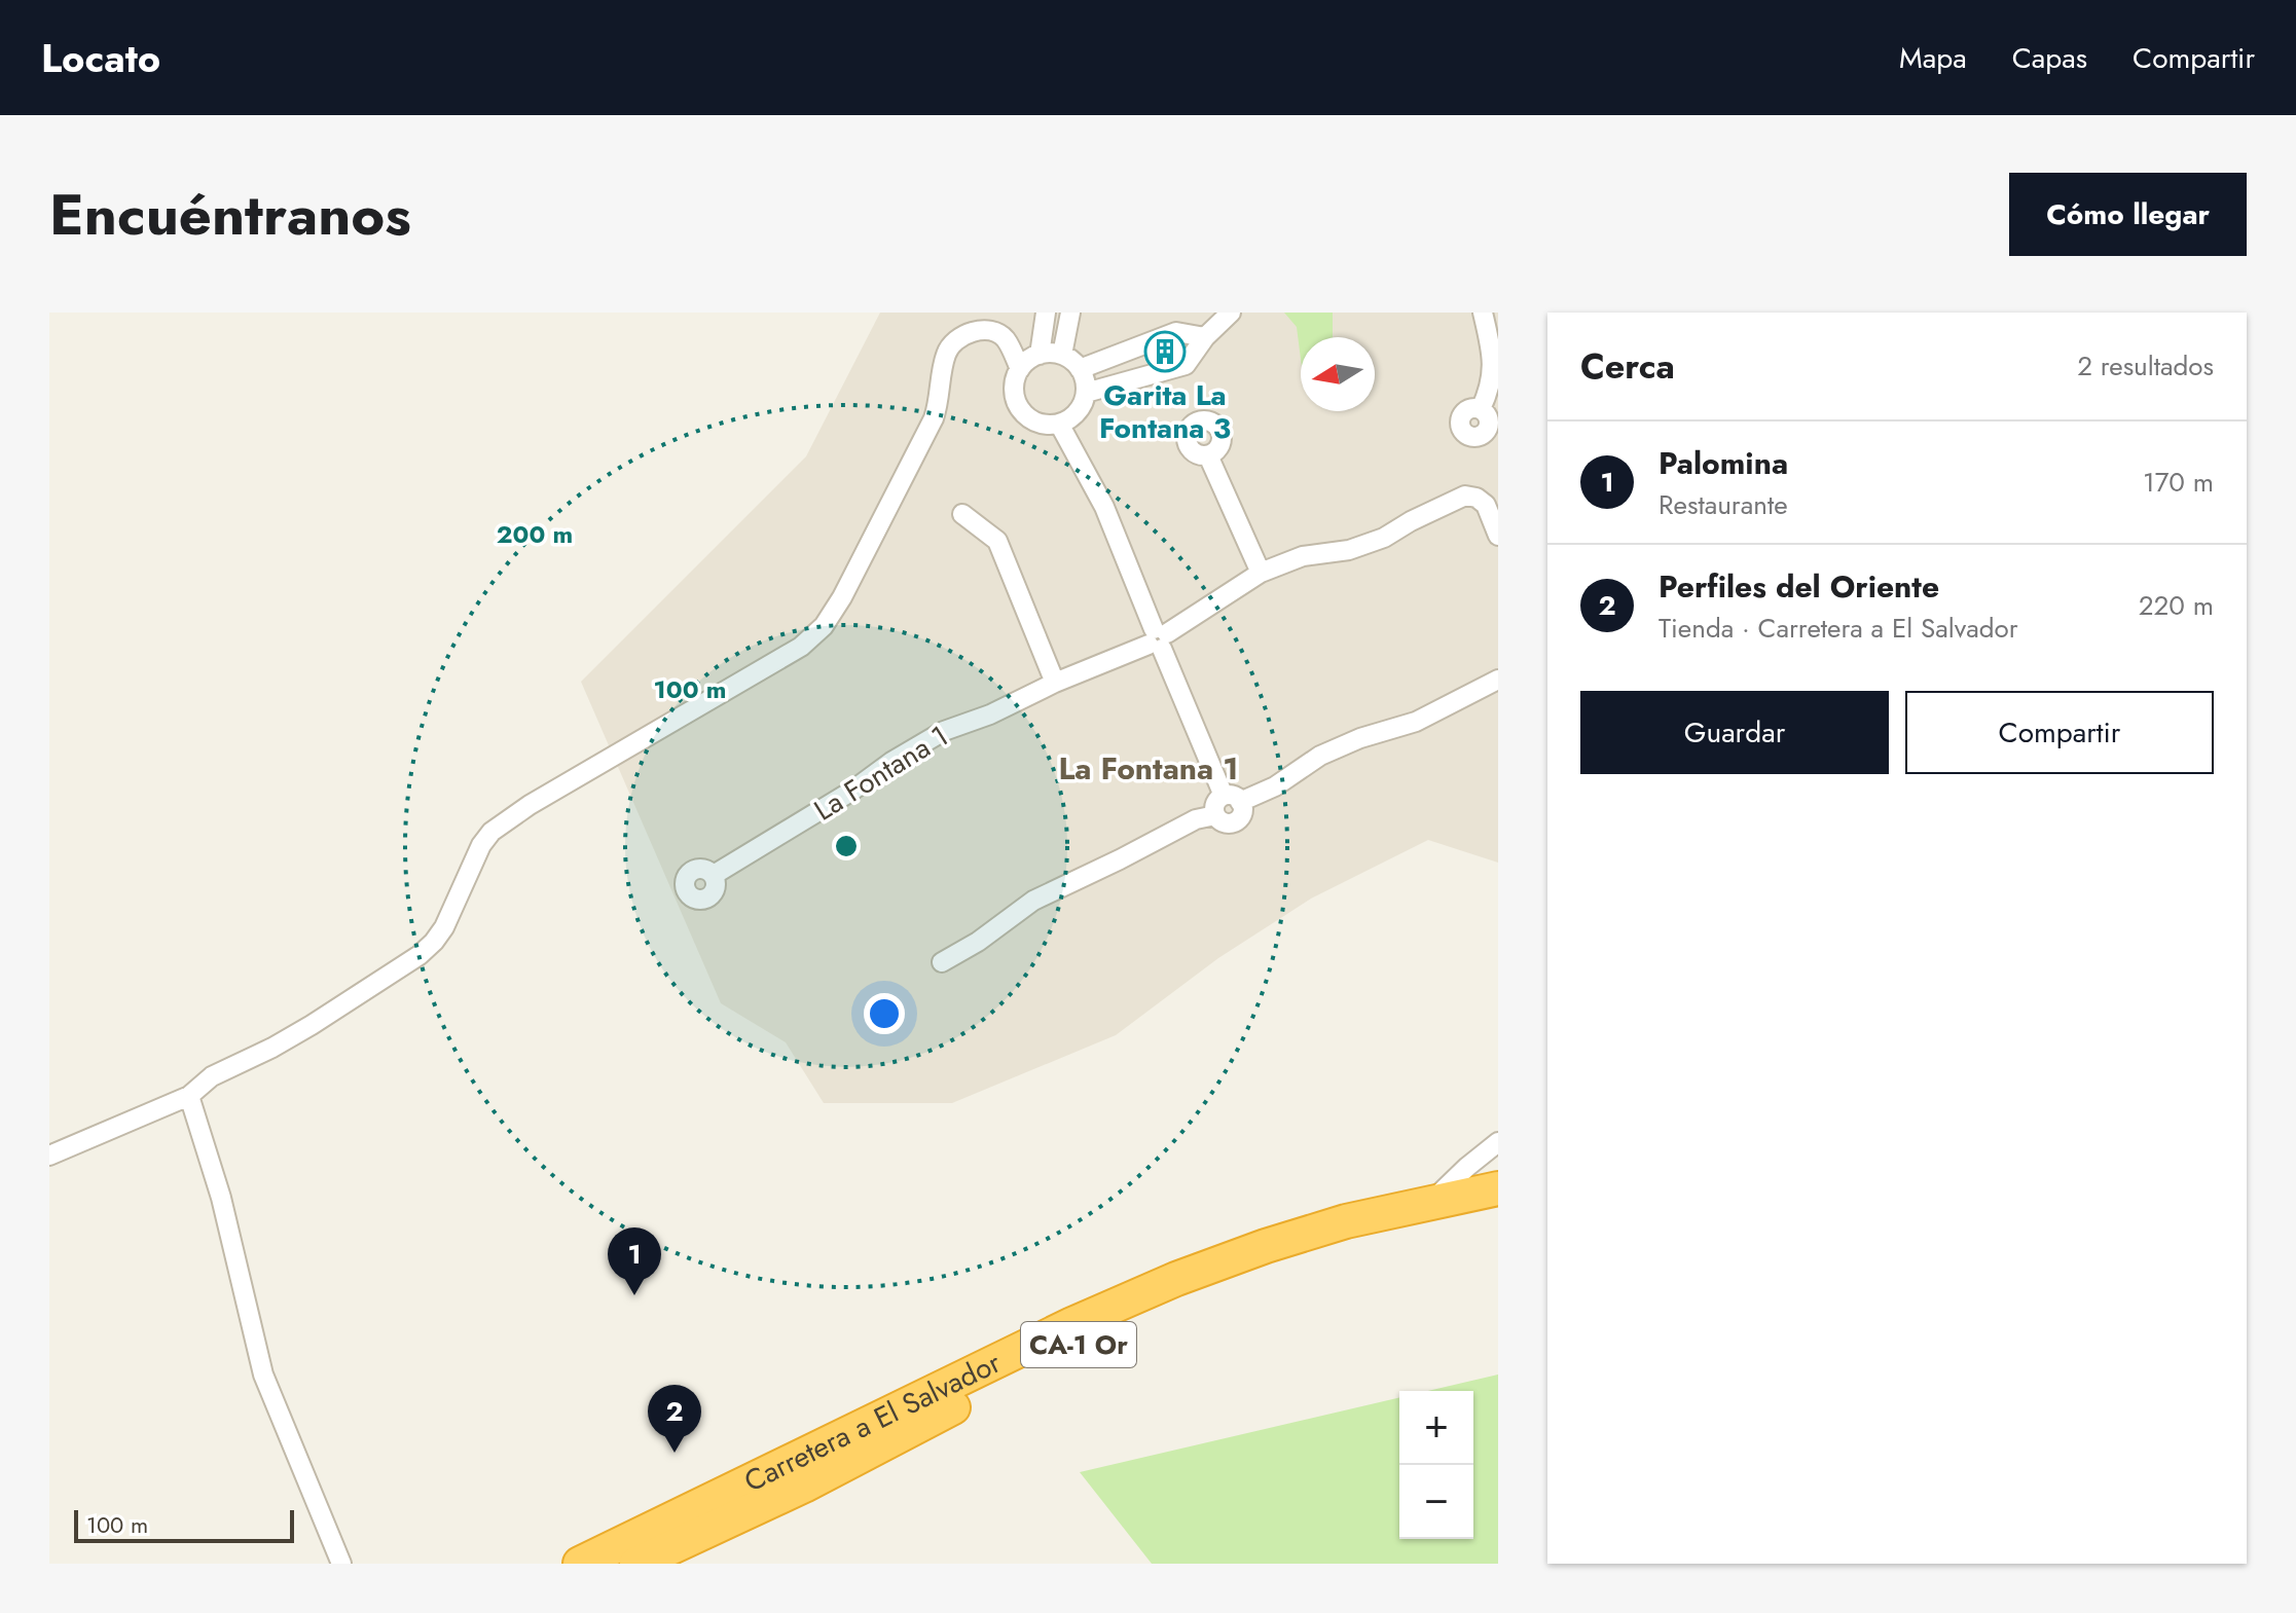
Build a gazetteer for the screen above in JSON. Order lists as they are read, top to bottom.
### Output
{
  "streets": {
    "highway": ["CA-1 Or", "Carretera a El Salvador"],
    "street": ["La Fontana 1"]
  },
  "districts": ["La Fontana 1"],
  "places": {
    "building": ["Garita La Fontana 3"]
  },
  "scale_bar": "100 m",
  "north": "left",
  "page": {
    "header": "Locato",
    "nav": ["Mapa", "Capas", "Compartir"],
    "title": "Encuéntranos",
    "buttons": [
      "Cómo llegar",
      ["Guardar", "Compartir"]
    ],
    "heading": ["Cerca", "2 resultados"],
    "list": [
      {
        "mark": "1",
        "name": "Palomina",
        "note": "Restaurante",
        "value": "170 m"
      },
      {
        "mark": "2",
        "name": "Perfiles del Oriente",
        "note": "Tienda · Carretera a El Salvador",
        "value": "220 m"
      }
    ],
    "pins": ["1", "2"],
    "map_buttons": ["+", "−"],
    "scale": "100 m"
  },
  "rings": ["200 m", "100 m"]
}
